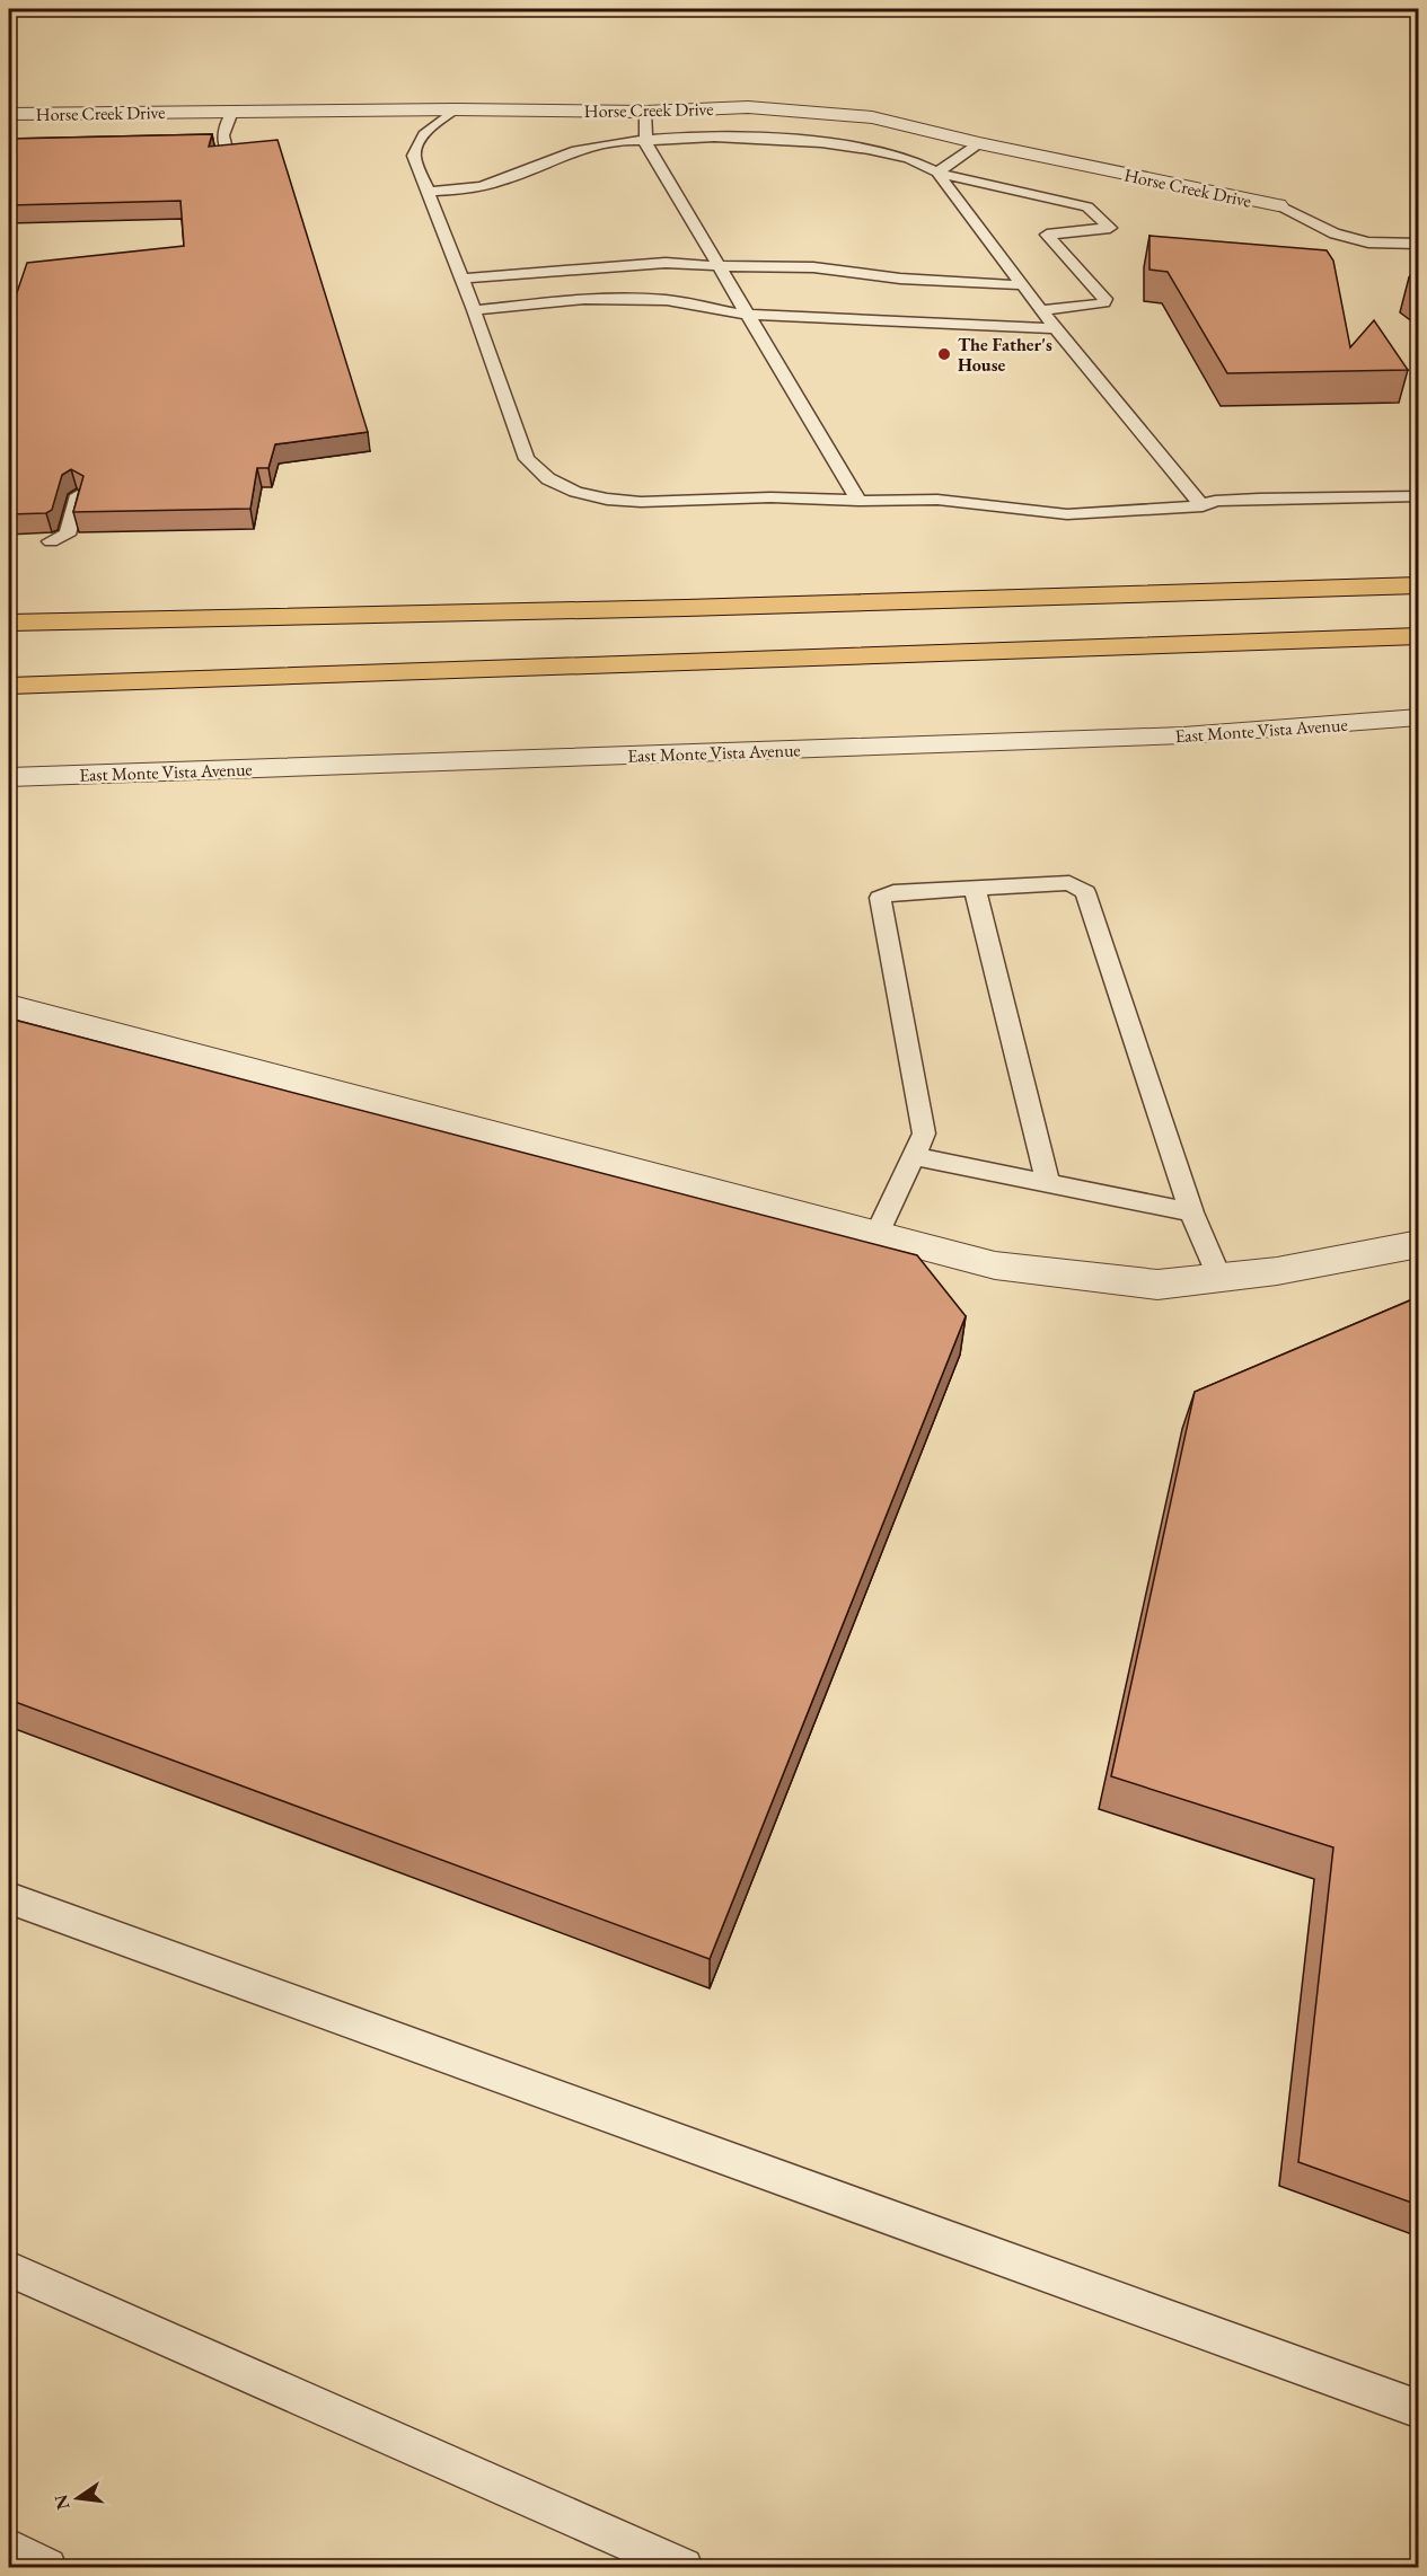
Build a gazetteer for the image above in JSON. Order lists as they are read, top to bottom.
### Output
{
  "streets": {
    "street": ["Horse Creek Drive", "East Monte Vista Avenue"]
  },
  "places": ["The Father's House"],
  "north": "left"
}
